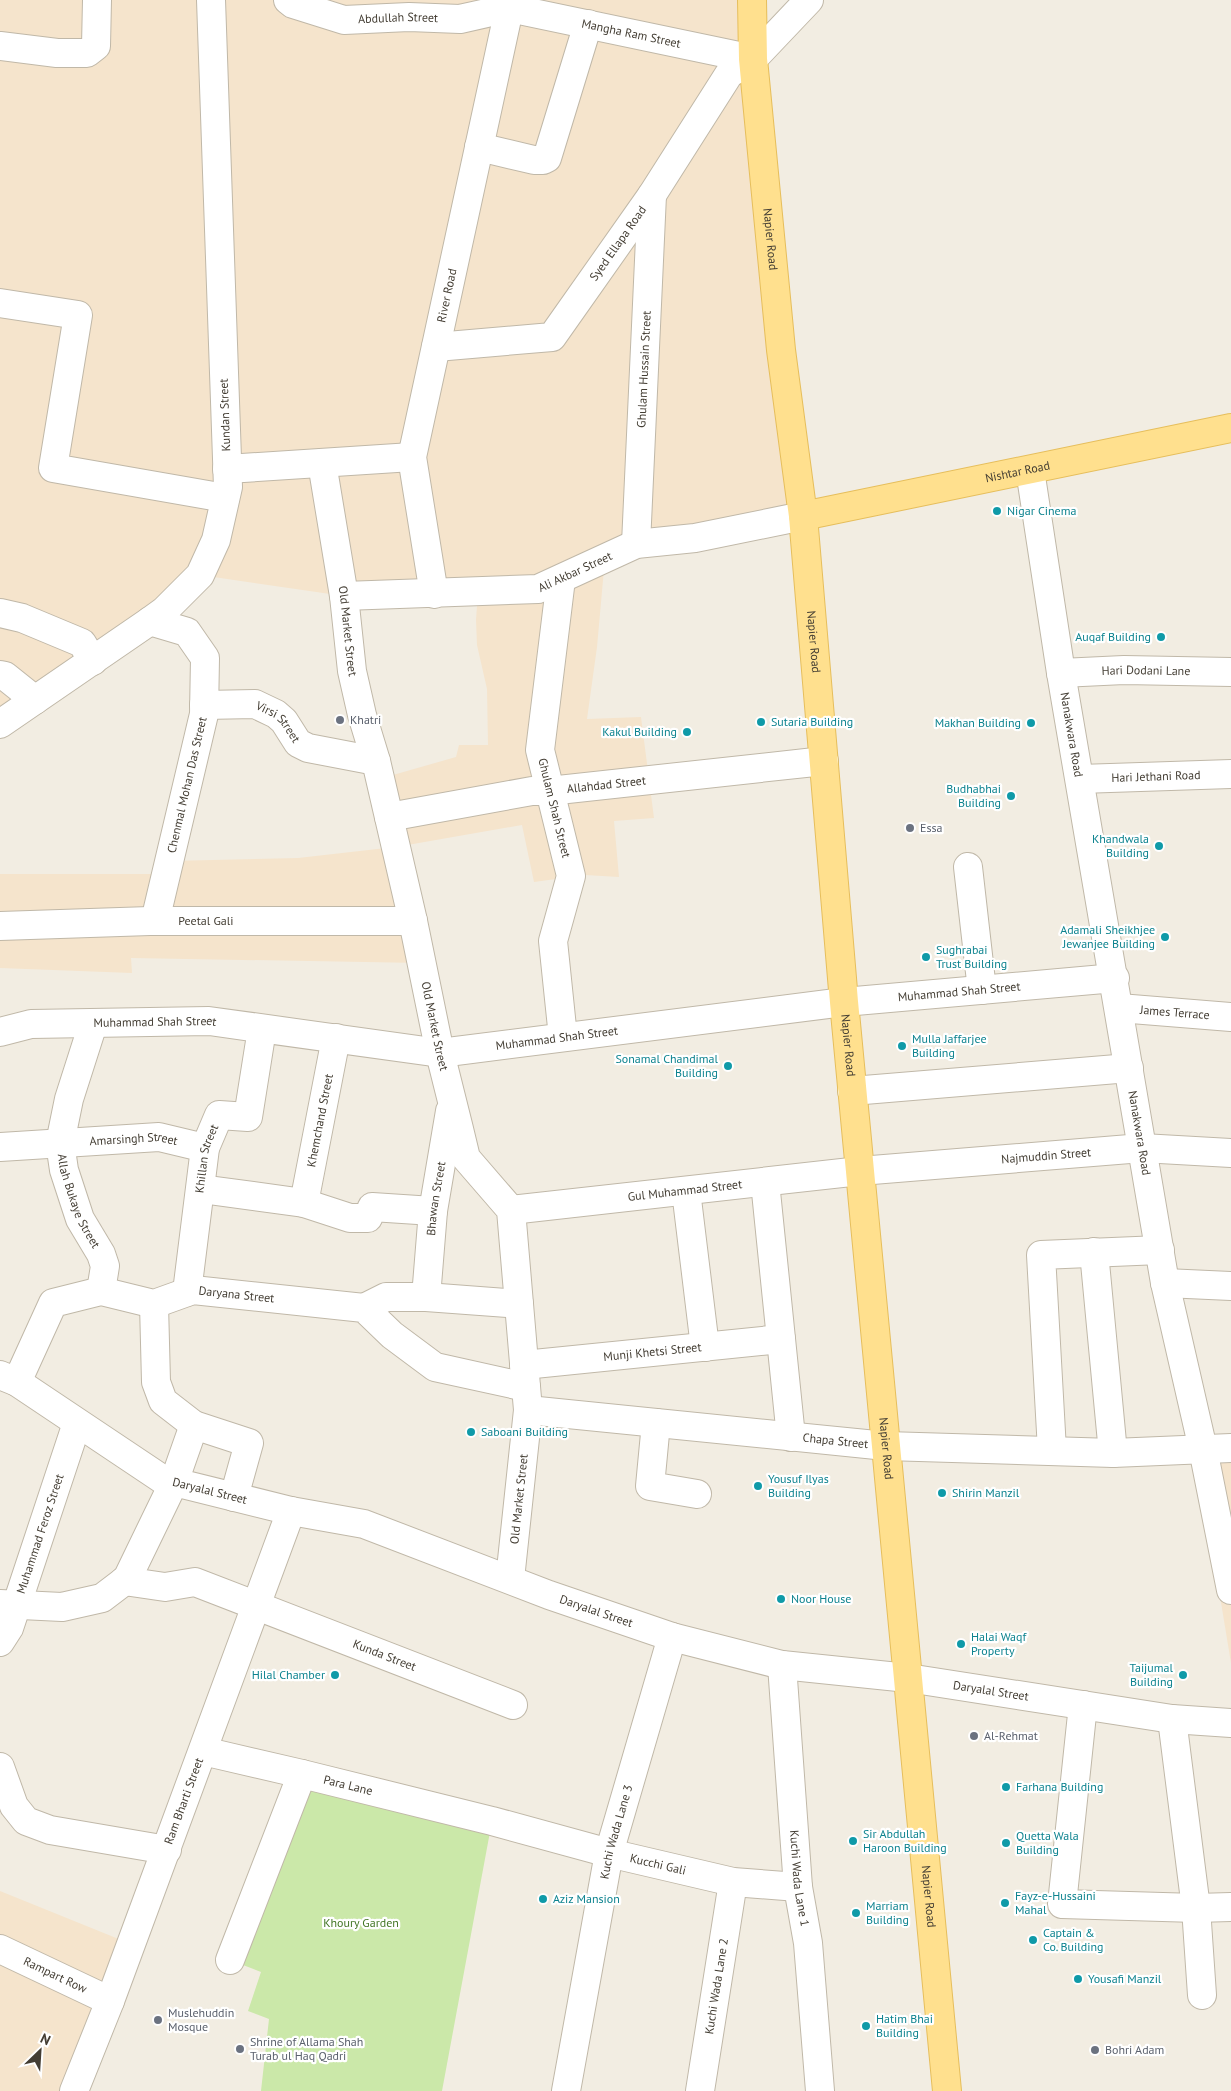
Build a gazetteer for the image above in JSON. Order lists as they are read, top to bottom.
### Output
{
  "streets": {
    "main road": ["Napier Road", "Nishtar Road"],
    "street": [
      "Abdullah Street",
      "Mangha Ram Street",
      "Syed Ellapa Road",
      "River Road",
      "Ghulam Hussain Street",
      "Kundan Street",
      "Ali Akbar Street",
      "Old Market Street",
      "Hari Dodani Lane",
      "Virsi Street",
      "Nanakwara Road",
      "Hari Jethani Road",
      "Allahdad Street",
      "Chenmal Mohan Das Street",
      "Ghulam Shah Street",
      "Peetal Gali",
      "Muhammad Shah Street",
      "James Terrace",
      "Khemchand Street",
      "Amarsingh Street",
      "Najmuddin Street",
      "Khillan Street",
      "Gul Muhammad Street",
      "Bhawan Street",
      "Allah Bukaye Street",
      "Daryana Street",
      "Munji Khetsi Street",
      "Chapa Street",
      "Daryalal Street",
      "Muhammad Feroz Street",
      "Kunda Street",
      "Para Lane",
      "Ram Bharti Street",
      "Kuchi Wada Lane 3",
      "Kucchi Gali",
      "Kuchi Wada Lane 1",
      "Rampart Row",
      "Kuchi Wada Lane 2"
    ]
  },
  "crossings": [
    ["Abdullah Street", "Mangha Ram Street"],
    ["Abdullah Street", "River Road"],
    ["Mangha Ram Street", "Napier Road"],
    ["Mangha Ram Street", "Syed Ellapa Road"],
    ["Mangha Ram Street", "River Road"],
    ["Napier Road", "Syed Ellapa Road"],
    ["Napier Road", "Nishtar Road"],
    ["Napier Road", "Ali Akbar Street"],
    ["Napier Road", "Allahdad Street"],
    ["Napier Road", "Muhammad Shah Street"],
    ["Napier Road", "Najmuddin Street"],
    ["Napier Road", "Gul Muhammad Street"],
    ["Napier Road", "Chapa Street"],
    ["Napier Road", "Daryalal Street"],
    ["Syed Ellapa Road", "River Road"],
    ["Syed Ellapa Road", "Ghulam Hussain Street"],
    ["River Road", "Ali Akbar Street"],
    ["Ghulam Hussain Street", "Ali Akbar Street"],
    ["Kundan Street", "Chenmal Mohan Das Street"],
    ["Nishtar Road", "Ali Akbar Street"],
    ["Nishtar Road", "Nanakwara Road"],
    ["Ali Akbar Street", "Old Market Street"],
    ["Ali Akbar Street", "Ghulam Shah Street"],
    ["Old Market Street", "Virsi Street"],
    ["Old Market Street", "Allahdad Street"],
    ["Old Market Street", "Peetal Gali"],
    ["Old Market Street", "Muhammad Shah Street"],
    ["Old Market Street", "Gul Muhammad Street"],
    ["Old Market Street", "Bhawan Street"],
    ["Old Market Street", "Munji Khetsi Street"],
    ["Old Market Street", "Chapa Street"],
    ["Old Market Street", "Daryalal Street"],
    ["Hari Dodani Lane", "Nanakwara Road"],
    ["Virsi Street", "Chenmal Mohan Das Street"],
    ["Nanakwara Road", "Hari Jethani Road"],
    ["Nanakwara Road", "Muhammad Shah Street"],
    ["Nanakwara Road", "James Terrace"],
    ["Nanakwara Road", "Najmuddin Street"],
    ["Nanakwara Road", "Chapa Street"],
    ["Allahdad Street", "Ghulam Shah Street"],
    ["Chenmal Mohan Das Street", "Peetal Gali"],
    ["Ghulam Shah Street", "Muhammad Shah Street"],
    ["Muhammad Shah Street", "Khemchand Street"],
    ["Muhammad Shah Street", "Khillan Street"],
    ["Muhammad Shah Street", "Allah Bukaye Street"],
    ["Amarsingh Street", "Khillan Street"],
    ["Amarsingh Street", "Allah Bukaye Street"],
    ["Najmuddin Street", "Gul Muhammad Street"],
    ["Khillan Street", "Daryana Street"],
    ["Munji Khetsi Street", "Chapa Street"],
    ["Daryalal Street", "Muhammad Feroz Street"],
    ["Daryalal Street", "Ram Bharti Street"],
    ["Daryalal Street", "Kuchi Wada Lane 3"],
    ["Daryalal Street", "Kuchi Wada Lane 1"],
    ["Kunda Street", "Ram Bharti Street"],
    ["Para Lane", "Ram Bharti Street"],
    ["Para Lane", "Kucchi Gali"],
    ["Ram Bharti Street", "Rampart Row"],
    ["Kuchi Wada Lane 3", "Kucchi Gali"],
    ["Kucchi Gali", "Kuchi Wada Lane 1"],
    ["Kucchi Gali", "Kuchi Wada Lane 2"]
  ],
  "parks": ["Khoury Garden"],
  "places": [
    "Nigar Cinema",
    "Auqaf Building",
    "Khatri",
    "Sutaria Building",
    "Makhan Building",
    "Kakul Building",
    "Budhabhai Building",
    "Essa",
    "Khandwala Building",
    "Adamali Sheikhjee Jewanjee Building",
    "Sughrabai Trust Building",
    "Mulla Jaffarjee Building",
    "Sonamal Chandimal Building",
    "Saboani Building",
    "Yousuf Ilyas Building",
    "Shirin Manzil",
    "Noor House",
    "Halai Waqf Property",
    "Hilal Chamber",
    "Taijumal Building",
    "Al-Rehmat",
    "Farhana Building",
    "Sir Abdullah Haroon Building",
    "Quetta Wala Building",
    "Aziz Mansion",
    "Fayz-e-Hussaini Mahal",
    "Marriam Building",
    "Captain & Co. Building",
    "Yousafi Manzil",
    "Muslehuddin Mosque",
    "Hatim Bhai Building",
    "Shrine of Allama Shah Turab ul Haq Qadri",
    "Bohri Adam"
  ],
  "north": "top right"
}
